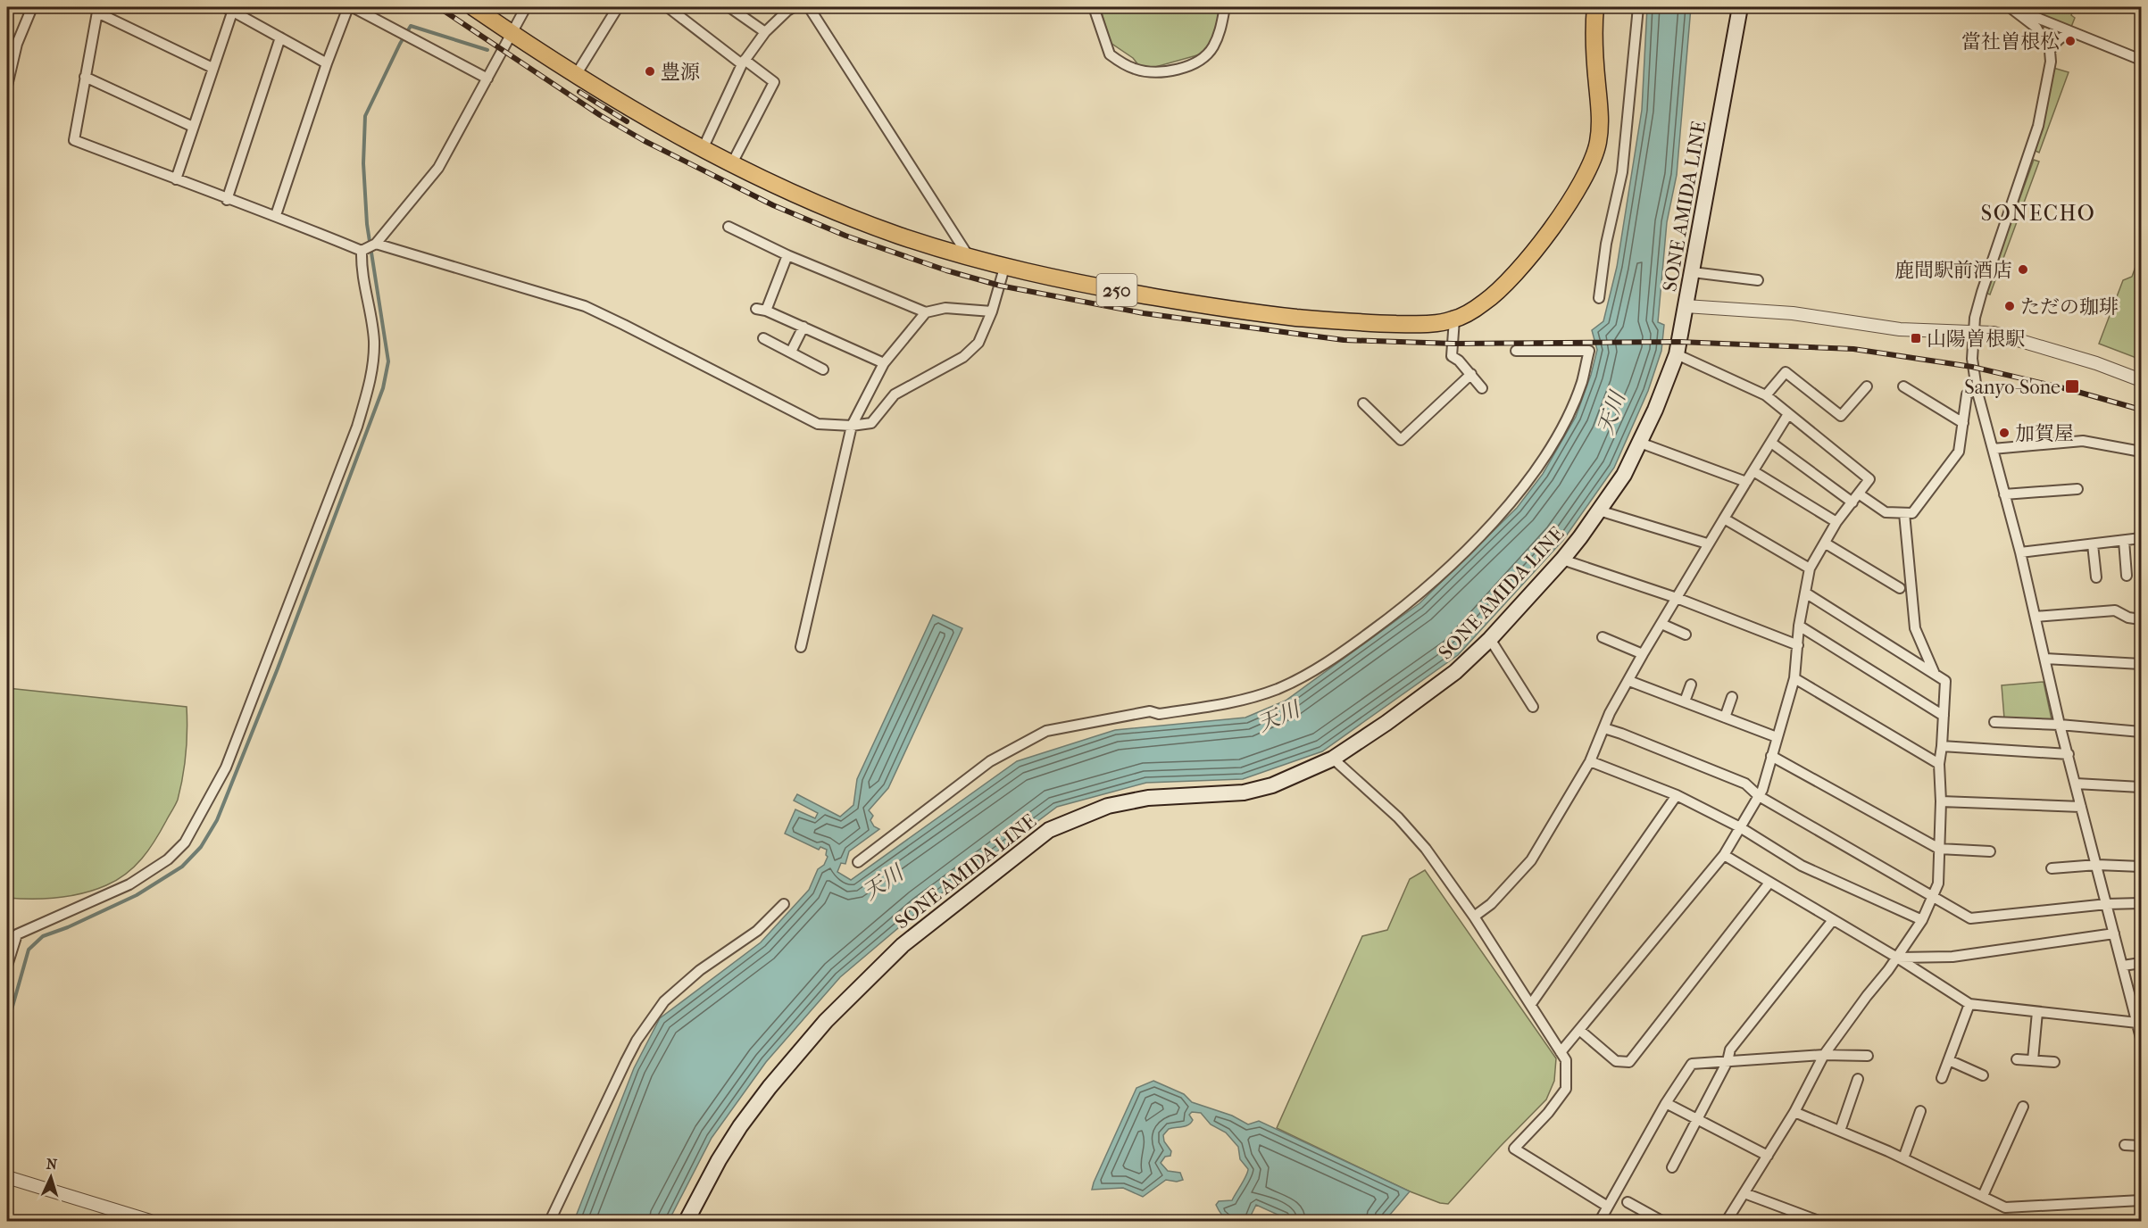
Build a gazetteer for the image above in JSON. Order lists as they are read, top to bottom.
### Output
{
  "streets": {
    "highway": ["250"],
    "main road": ["SONE AMIDA LINE"]
  },
  "districts": ["SONECHO"],
  "water": ["天川"],
  "places": {
    "other": [
      "當社曽根松",
      "豊源",
      "鹿間駅前酒店",
      "ただの珈琲",
      "加賀屋"
    ],
    "transit": ["山陽曽根駅", "Sanyo-Sone"]
  },
  "north": "top"
}
